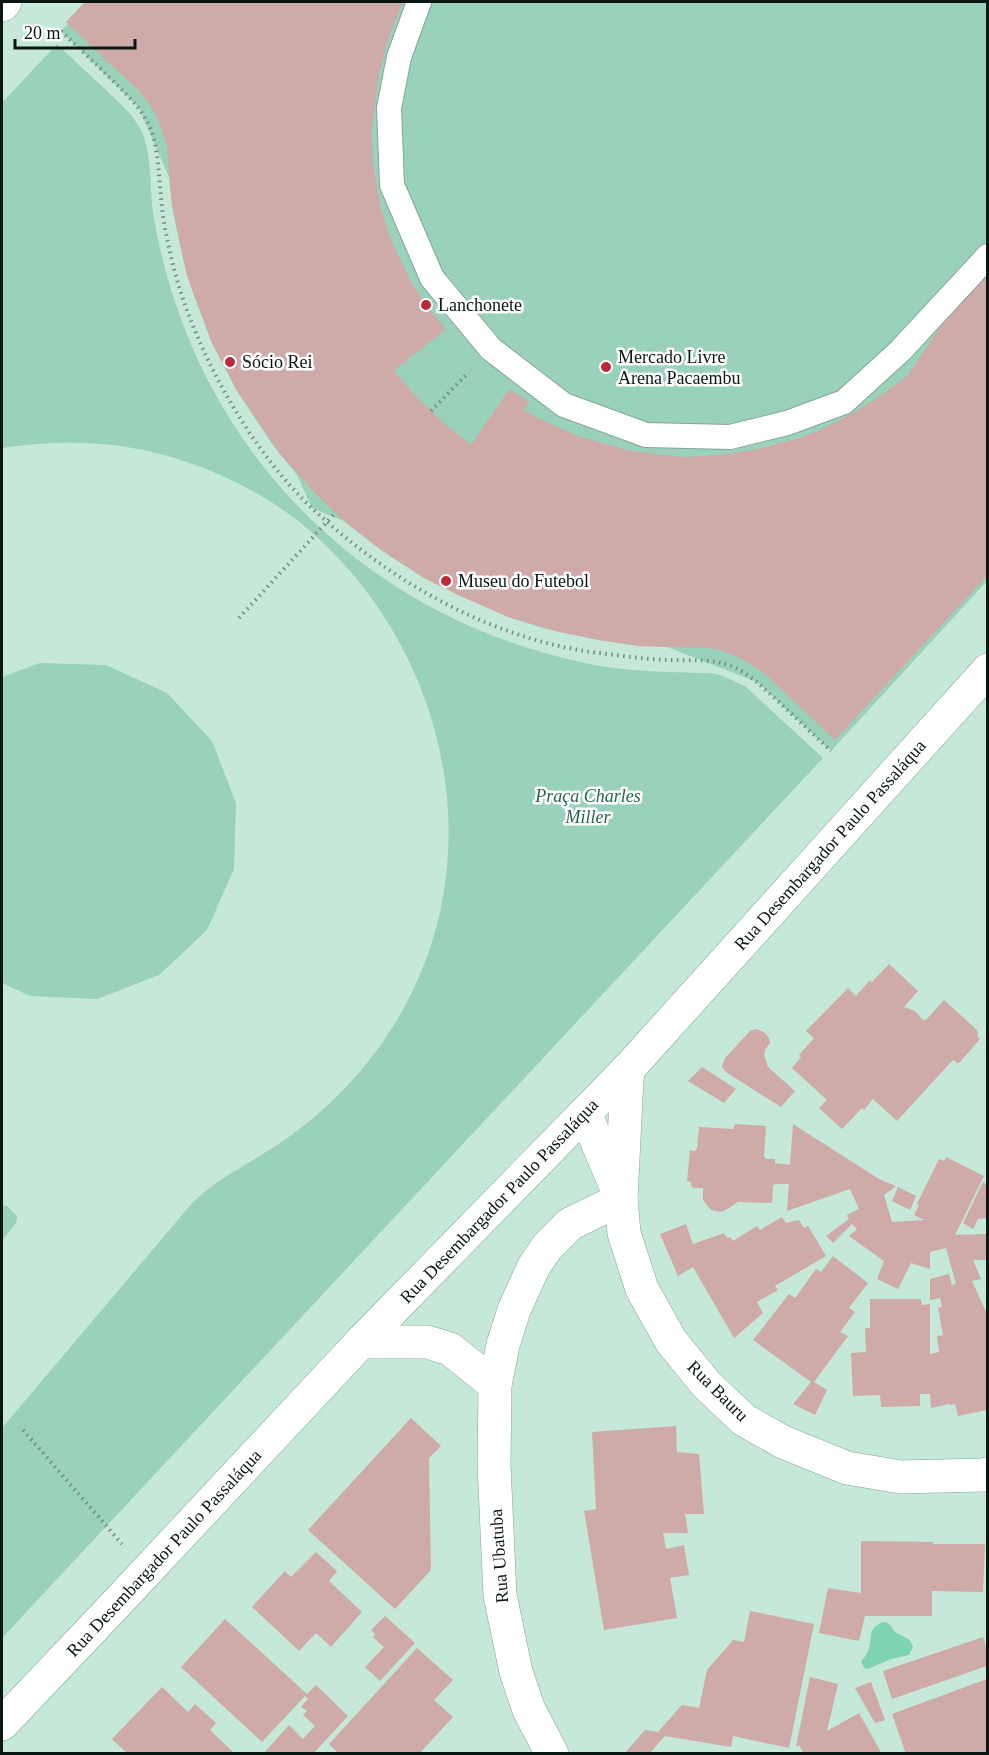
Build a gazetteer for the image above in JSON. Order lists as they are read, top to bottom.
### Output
{
  "streets": {
    "street": ["Rua Desembargador Paulo Passaláqua", "Rua Bauru", "Rua Ubatuba"]
  },
  "crossings": [
    ["Rua Desembargador Paulo Passaláqua", "Rua Bauru"],
    ["Rua Bauru", "Rua Ubatuba"]
  ],
  "parks": ["Praça Charles Miller"],
  "places": [
    "Lanchonete",
    "Sócio Rei",
    "Mercado Livre Arena Pacaembu",
    "Museu do Futebol"
  ],
  "scale_bar": "20 m"
}
